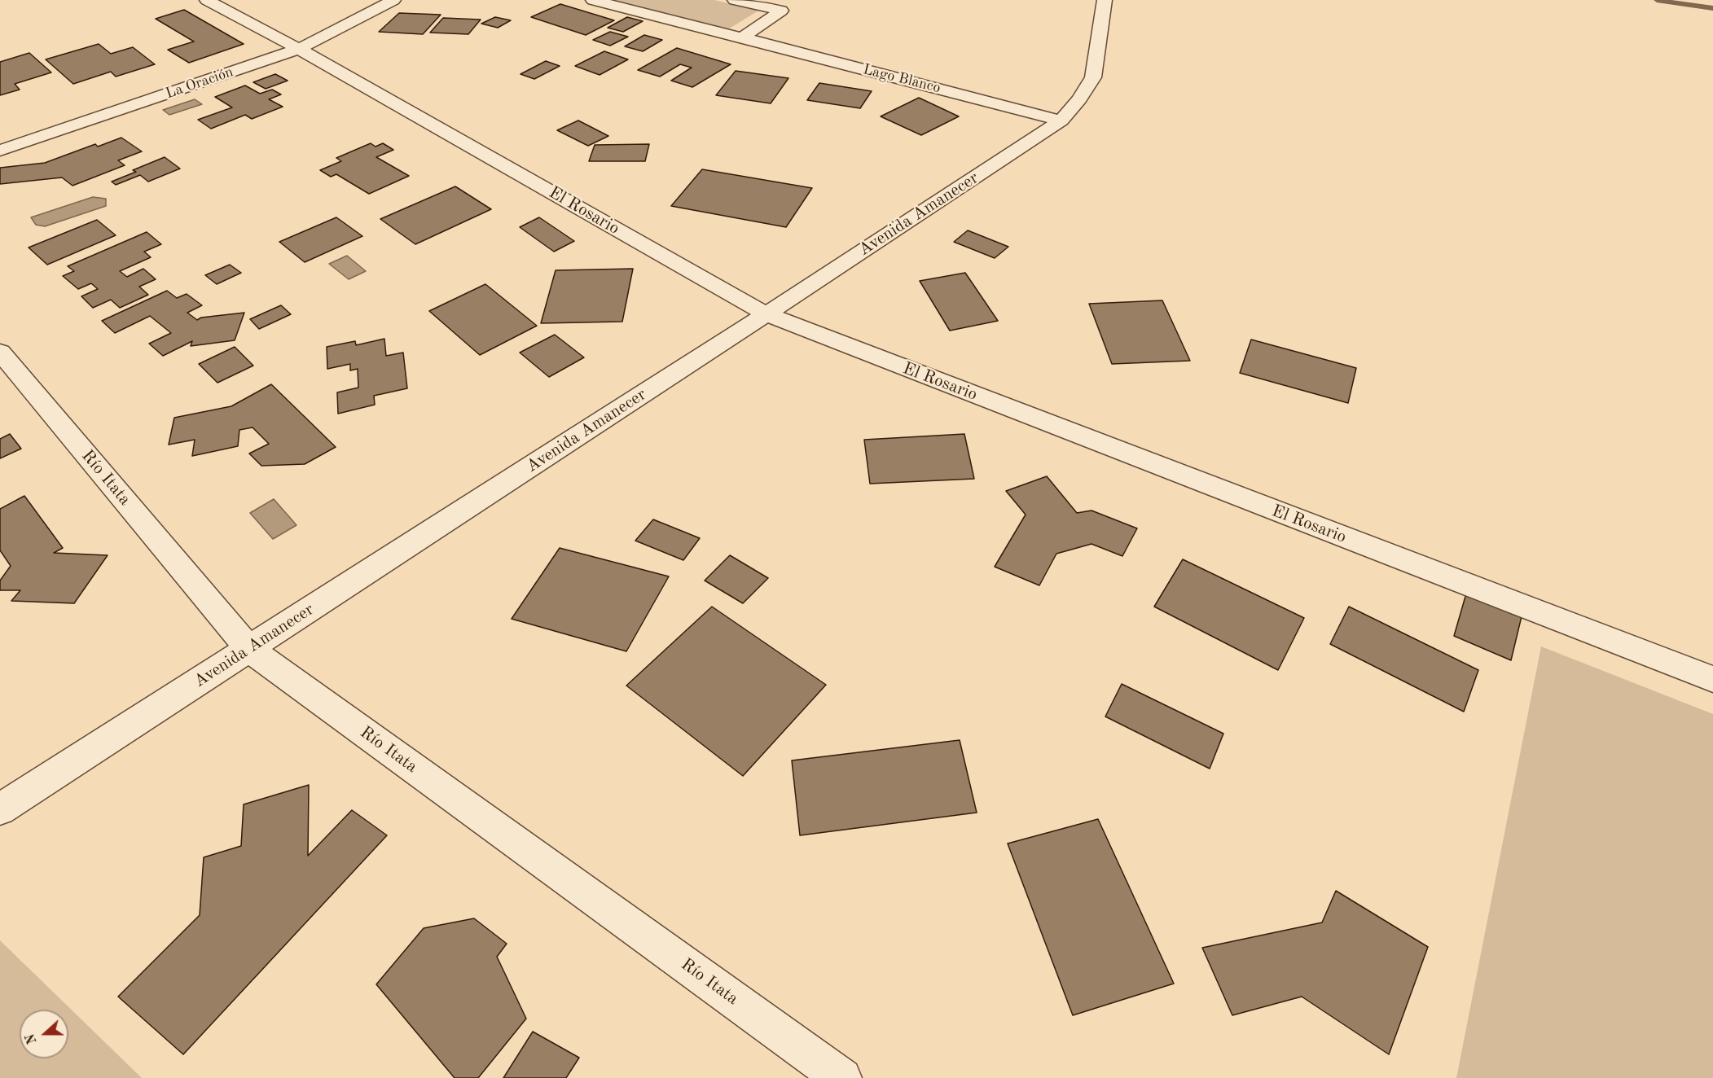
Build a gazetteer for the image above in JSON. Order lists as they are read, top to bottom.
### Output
{
  "streets": {
    "street": [
      "Lago Blanco",
      "La Oración",
      "El Rosario",
      "Avenida Amanecer",
      "Río Itata"
    ]
  },
  "crossings": [
    ["Lago Blanco", "Avenida Amanecer"],
    ["La Oración", "El Rosario"],
    ["El Rosario", "Avenida Amanecer"],
    ["Avenida Amanecer", "Río Itata"]
  ],
  "north": "left"
}
